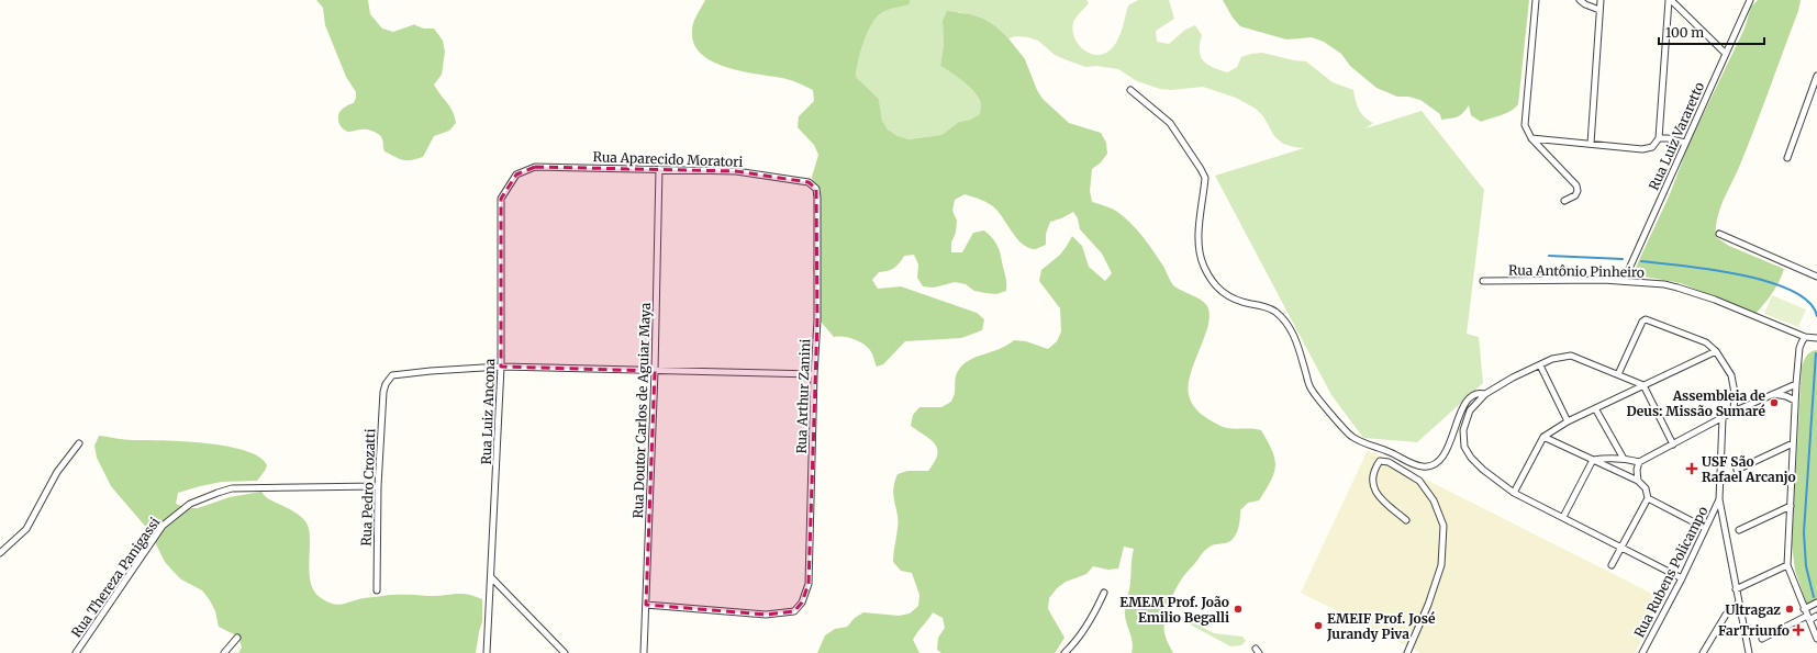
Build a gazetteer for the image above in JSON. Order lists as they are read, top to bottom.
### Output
{
  "streets": {
    "street": [
      "Rua Luiz Vararetto",
      "Rua Aparecido Moratori",
      "Rua Antônio Pinheiro",
      "Rua Arthur Zanini",
      "Rua Doutor Carlos de Aguiar Maya",
      "Rua Luiz Ancona",
      "Rua Pedro Crozatti",
      "Rua Rubens Policampo",
      "Rua Thereza Panigassi"
    ]
  },
  "crossings": [
    ["Rua Luiz Vararetto", "Rua Antônio Pinheiro"],
    ["Rua Aparecido Moratori", "Rua Arthur Zanini"],
    ["Rua Aparecido Moratori", "Rua Doutor Carlos de Aguiar Maya"],
    ["Rua Aparecido Moratori", "Rua Luiz Ancona"],
    ["Rua Arthur Zanini", "Rua Doutor Carlos de Aguiar Maya"],
    ["Rua Luiz Ancona", "Rua Pedro Crozatti"],
    ["Rua Pedro Crozatti", "Rua Thereza Panigassi"]
  ],
  "places": {
    "other": [
      "Assembleia de Deus: Missão Sumaré",
      "EMEM Prof. João Emilio Begalli",
      "Ultragaz",
      "EMEIF Prof. José Jurandy Piva"
    ],
    "health": ["USF São Rafael Arcanjo", "FarTriunfo"]
  },
  "scale_bar": "100 m"
}
